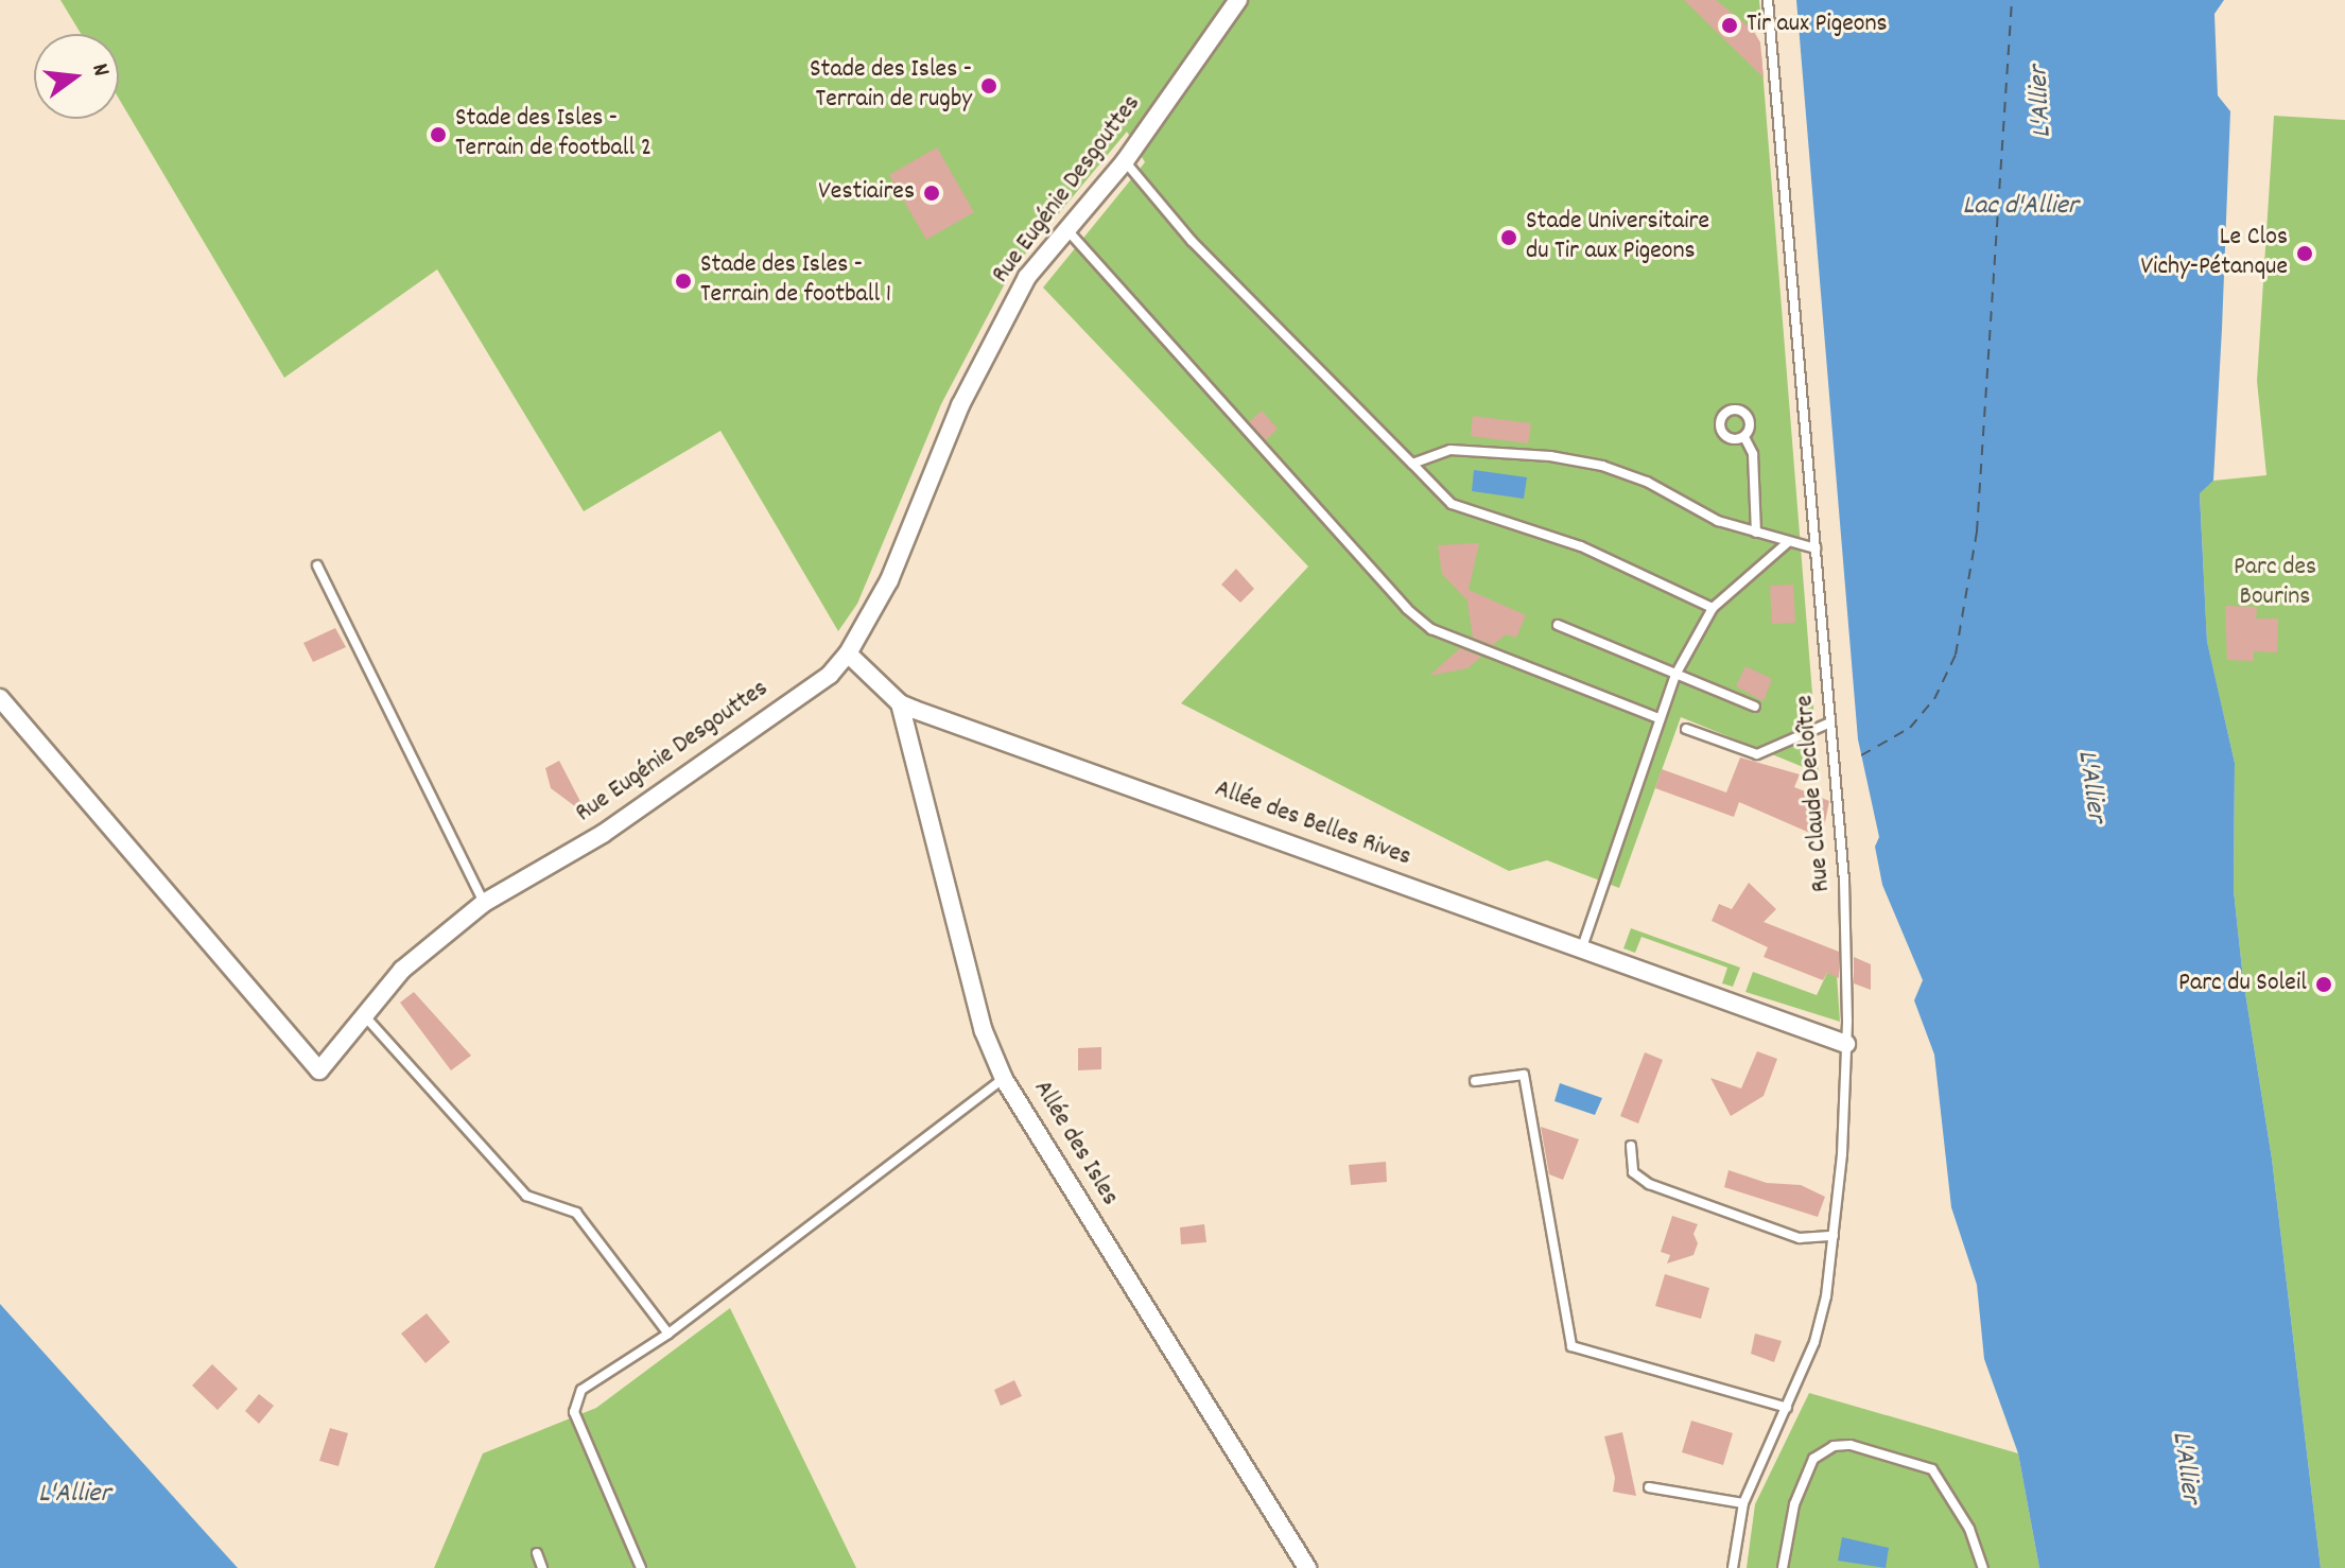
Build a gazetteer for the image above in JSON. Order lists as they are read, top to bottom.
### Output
{
  "streets": {
    "street": ["Rue Eugénie Desgouttes", "Allée des Belles Rives", "Allée des Isles"],
    "lane": ["Rue Claude Decloître"]
  },
  "crossings": [
    ["Rue Eugénie Desgouttes", "Allée des Belles Rives"],
    ["Rue Claude Decloître", "Allée des Belles Rives"],
    ["Allée des Belles Rives", "Allée des Isles"]
  ],
  "water": ["L'Allier", "Lac d'Allier"],
  "parks": ["Parc des Bourins"],
  "places": [
    "Tir aux Pigeons",
    "Stade des Isles - Terrain de rugby",
    "Stade des Isles - Terrain de football 2",
    "Vestiaires",
    "Stade Universitaire du Tir aux Pigeons",
    "Le Clos Vichy-Pétanque",
    "Stade des Isles - Terrain de football 1",
    "Parc du Soleil"
  ],
  "north": "right"
}
